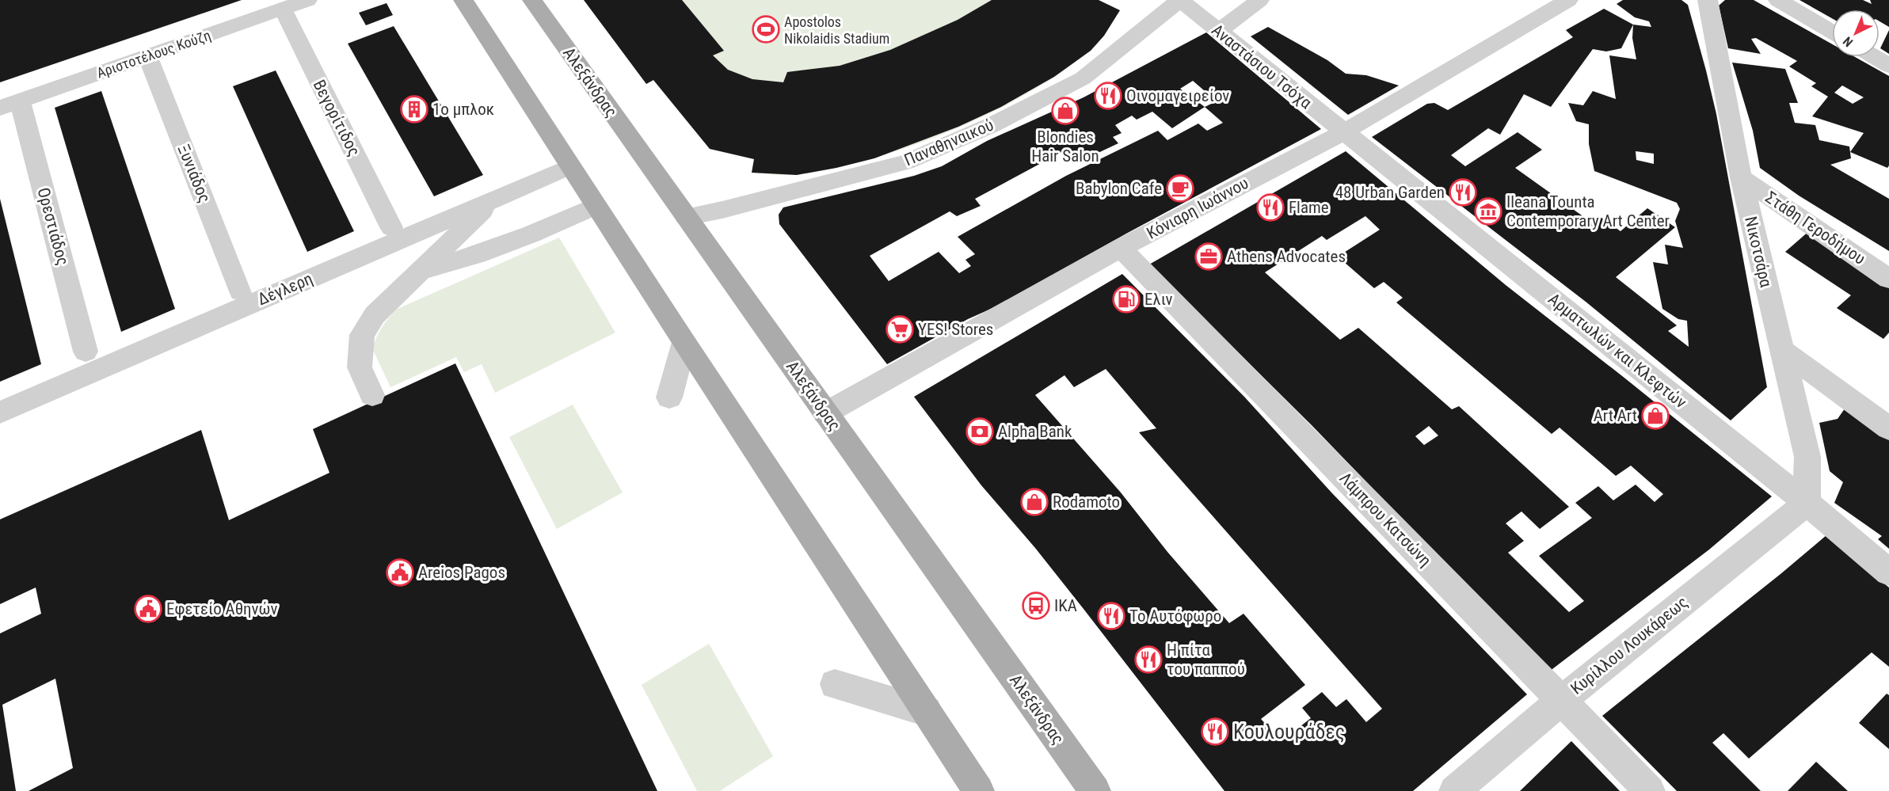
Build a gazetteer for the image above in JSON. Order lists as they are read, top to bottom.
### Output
{
  "streets": {
    "main road": ["Αλεξάνδρας"],
    "street": [
      "Αριστοτέλους Κούζη",
      "Αναστάσιου Τσόχα",
      "Βεγορίτιδος",
      "Παναθηναικού",
      "Ξυνιάδος",
      "Κόνιαρη Ιωάννου",
      "Ορεστιάδος",
      "Στάθη Γεροδήμου",
      "Νικοτσάρα",
      "Δέγλερη",
      "Αρματωλών και Κλεφτών",
      "Λάμπρου Κατσώνη",
      "Κυρίλλου Λουκάρεως"
    ]
  },
  "crossings": [
    ["Αριστοτέλους Κούζη", "Βεγορίτιδος"],
    ["Αριστοτέλους Κούζη", "Ξυνιάδος"],
    ["Αριστοτέλους Κούζη", "Ορεστιάδος"],
    ["Αναστάσιου Τσόχα", "Παναθηναικού"],
    ["Αναστάσιου Τσόχα", "Κόνιαρη Ιωάννου"],
    ["Αναστάσιου Τσόχα", "Αρματωλών και Κλεφτών"],
    ["Αλεξάνδρας", "Παναθηναικού"],
    ["Αλεξάνδρας", "Κόνιαρη Ιωάννου"],
    ["Κόνιαρη Ιωάννου", "Αρματωλών και Κλεφτών"],
    ["Κόνιαρη Ιωάννου", "Λάμπρου Κατσώνη"],
    ["Στάθη Γεροδήμου", "Νικοτσάρα"],
    ["Νικοτσάρα", "Αρματωλών και Κλεφτών"],
    ["Νικοτσάρα", "Κυρίλλου Λουκάρεως"],
    ["Αρματωλών και Κλεφτών", "Κυρίλλου Λουκάρεως"],
    ["Λάμπρου Κατσώνη", "Κυρίλλου Λουκάρεως"]
  ],
  "places": {
    "sports": ["Apostolos Nikolaidis Stadium"],
    "restaurant": [
      "Οινομαγειρείον",
      "48 Urban Garden",
      "Flame",
      "Το Αυτόφωρο",
      "Η πίτα του παππού",
      "Κουλουράδες"
    ],
    "building": ["1ο μπλοκ"],
    "shop": ["Blondies Hair Salon", "Art Art", "Rodamoto"],
    "cafe": ["Babylon Cafe"],
    "museum": ["Ileana Tounta Contemporary Art Center"],
    "office": ["Athens Advocates"],
    "fuel station": ["Ελιν"],
    "supermarket": ["YES! Stores"],
    "bank": ["Alpha Bank"],
    "public building": ["Areios Pagos", "Εφετείο Αθηνών"],
    "bus stop": ["ΙΚΑ"]
  },
  "north": "bottom left"
}
